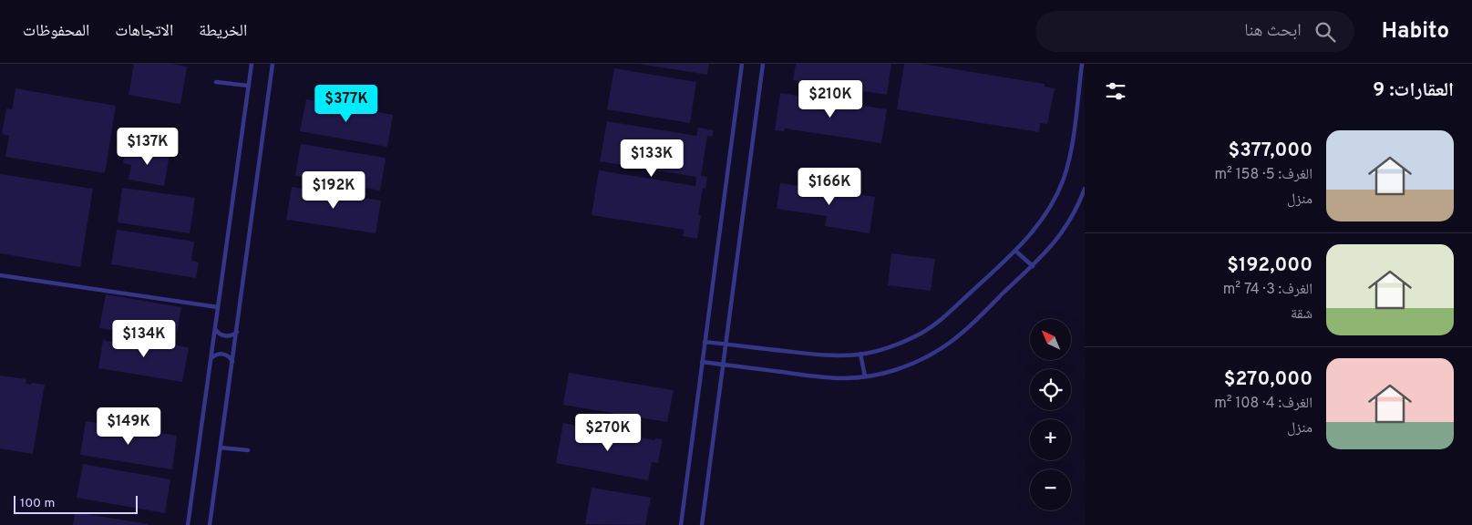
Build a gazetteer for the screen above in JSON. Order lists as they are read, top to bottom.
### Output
{
  "scale_bar": "100 m",
  "north": "top left",
  "page": {
    "header": "Habito",
    "search": "ابحث هنا",
    "nav": ["الخريطة", "الاتجاهات", "المحفوظات"],
    "heading": "العقارات: 9",
    "price": [
      "$210K",
      "$377K",
      "$137K",
      "$133K",
      "$166K",
      "$192K",
      "$134K",
      "$149K",
      "$270K"
    ],
    "list": [
      {
        "name": "$377,000",
        "note": "الغرف: 5 · 158 m² · منزل"
      },
      {
        "name": "$192,000",
        "note": "الغرف: 3 · 74 m² · شقة"
      },
      {
        "name": "$270,000",
        "note": "الغرف: 4 · 108 m² · منزل"
      }
    ],
    "map_buttons": ["+", "−"],
    "scale": "100 m"
  }
}
